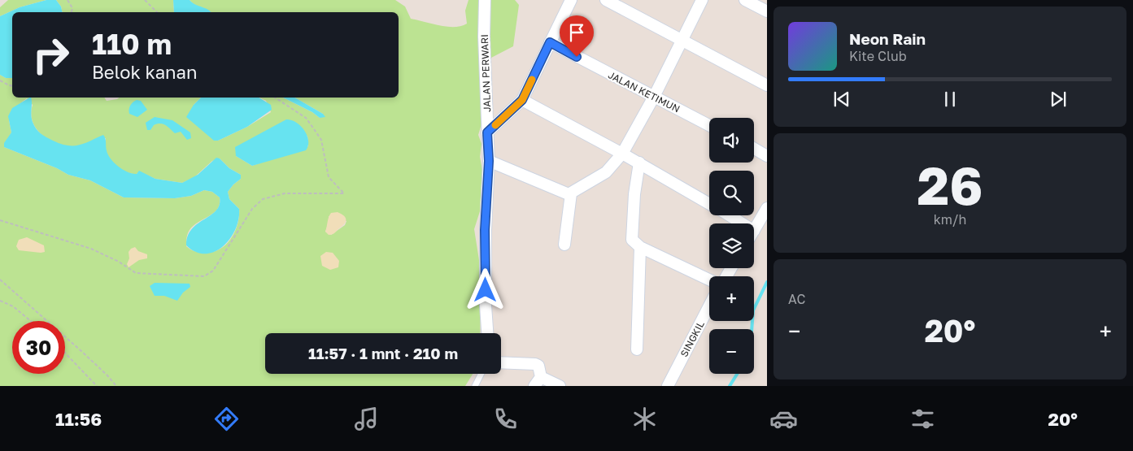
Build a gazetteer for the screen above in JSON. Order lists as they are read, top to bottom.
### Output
{
  "streets": {
    "street": ["JALAN PERWARI", "JALAN KETIMUN", "SINGKIL"]
  },
  "page": {
    "turn": ["110 m", "Belok kanan"],
    "song": ["Neon Rain", "Kite Club"],
    "map_buttons": ["+", "−"],
    "tile": [
      ["26", "km/h"],
      "AC"
    ],
    "heat": ["−", "20°", "+"],
    "limit": "30",
    "trip": "11:57 · 1 mnt · 210 m",
    "tabs": ["11:56", "20°"]
  }
}
